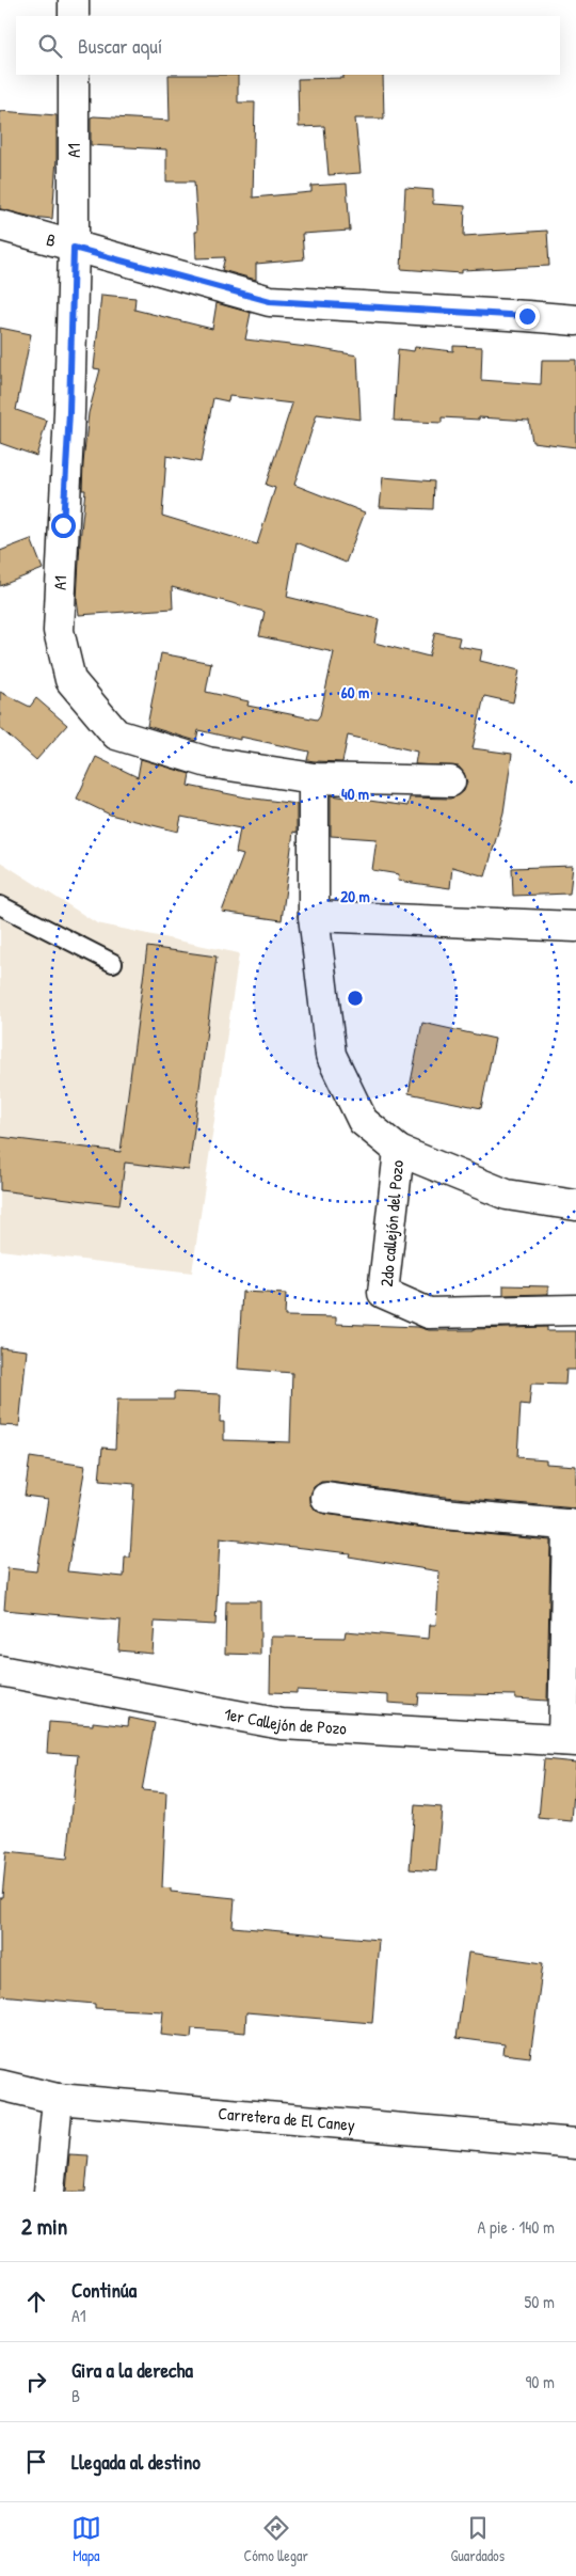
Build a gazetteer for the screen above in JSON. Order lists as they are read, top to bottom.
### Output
{
  "streets": {
    "street": [
      "A1",
      "B",
      "2do callejón del Pozo",
      "1er Callejón de Pozo",
      "Carretera de El Caney"
    ]
  },
  "crossings": [
    ["A1", "B"]
  ],
  "page": {
    "search": "Buscar aquí",
    "heading": ["2 min", "A pie · 140 m"],
    "list": [
      ["Continúa", "A1", "50 m"],
      ["Gira a la derecha", "B", "90 m"],
      "Llegada al destino"
    ],
    "nav": ["Mapa", "Cómo llegar", "Guardados"]
  },
  "rings": ["60 m", "40 m", "20 m"]
}
